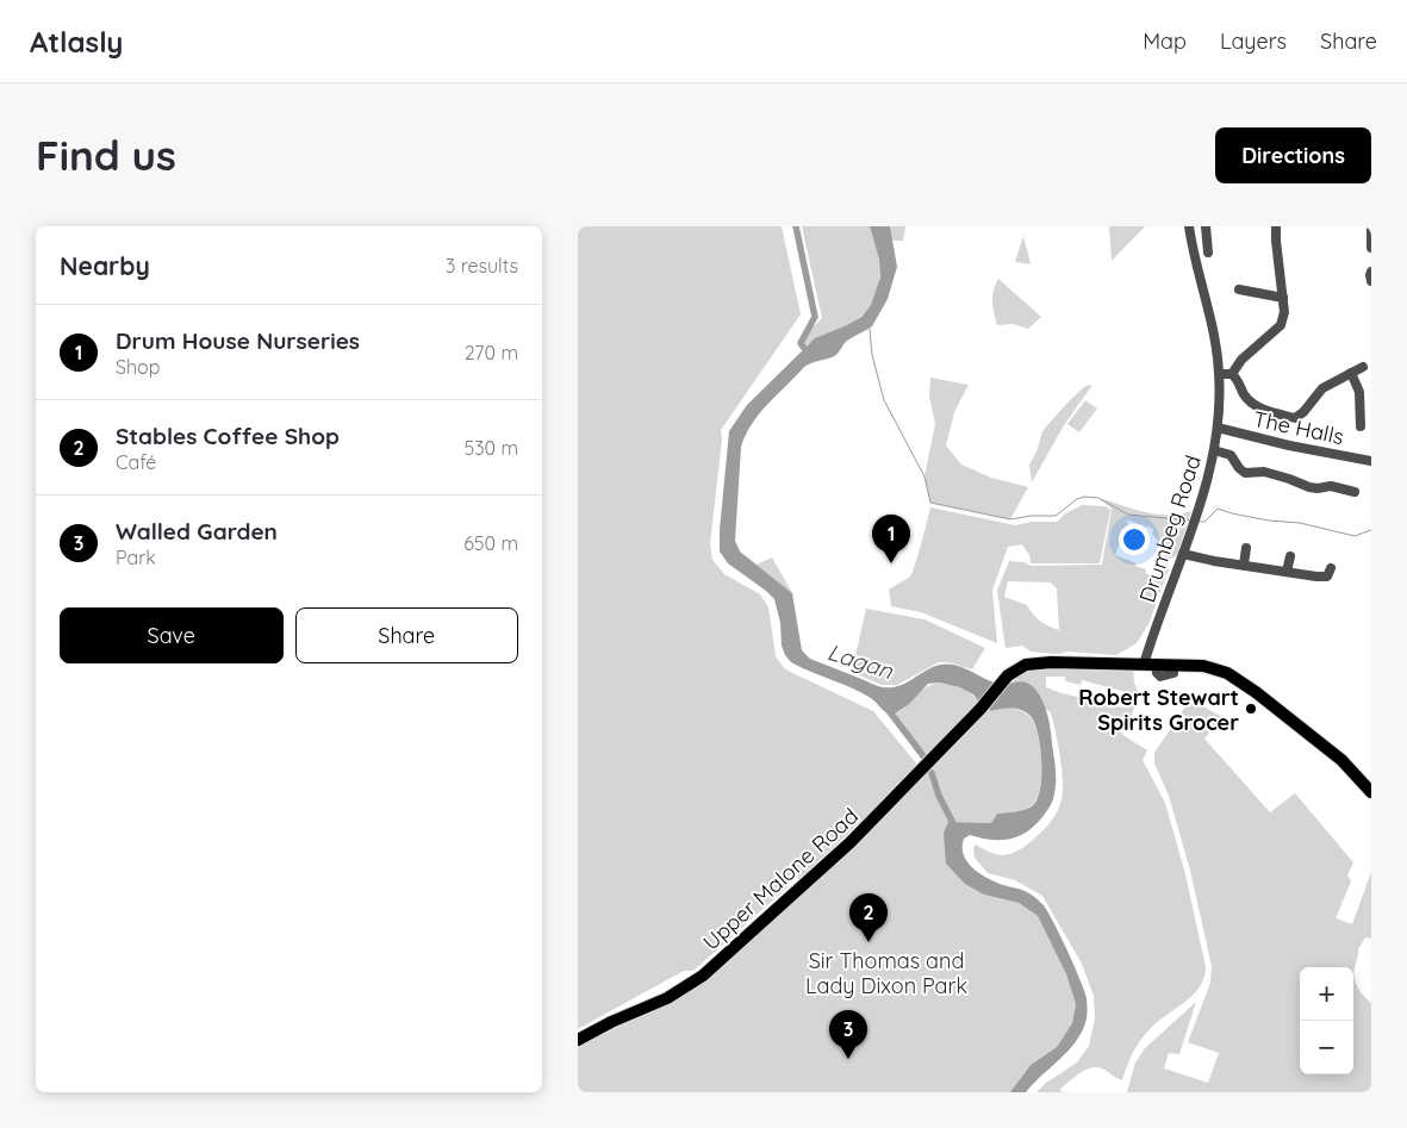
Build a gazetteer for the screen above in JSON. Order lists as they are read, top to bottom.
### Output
{
  "streets": {
    "main road": ["Upper Malone Road"],
    "street": ["The Halls", "Drumbeg Road"]
  },
  "crossings": [
    ["The Halls", "Drumbeg Road"],
    ["Drumbeg Road", "Upper Malone Road"]
  ],
  "water": ["Lagan"],
  "parks": ["Sir Thomas and Lady Dixon Park"],
  "places": ["Robert Stewart Spirits Grocer"],
  "page": {
    "header": "Atlasly",
    "nav": ["Map", "Layers", "Share"],
    "buttons": [
      "Directions",
      ["Save", "Share"]
    ],
    "title": "Find us",
    "heading": ["Nearby", "3 results"],
    "list": [
      {
        "mark": "1",
        "name": "Drum House Nurseries",
        "note": "Shop",
        "value": "270 m"
      },
      {
        "mark": "2",
        "name": "Stables Coffee Shop",
        "note": "Café",
        "value": "530 m"
      },
      {
        "mark": "3",
        "name": "Walled Garden",
        "note": "Park",
        "value": "650 m"
      }
    ],
    "pins": ["1", "2", "3"],
    "map_buttons": ["+", "−"]
  }
}
